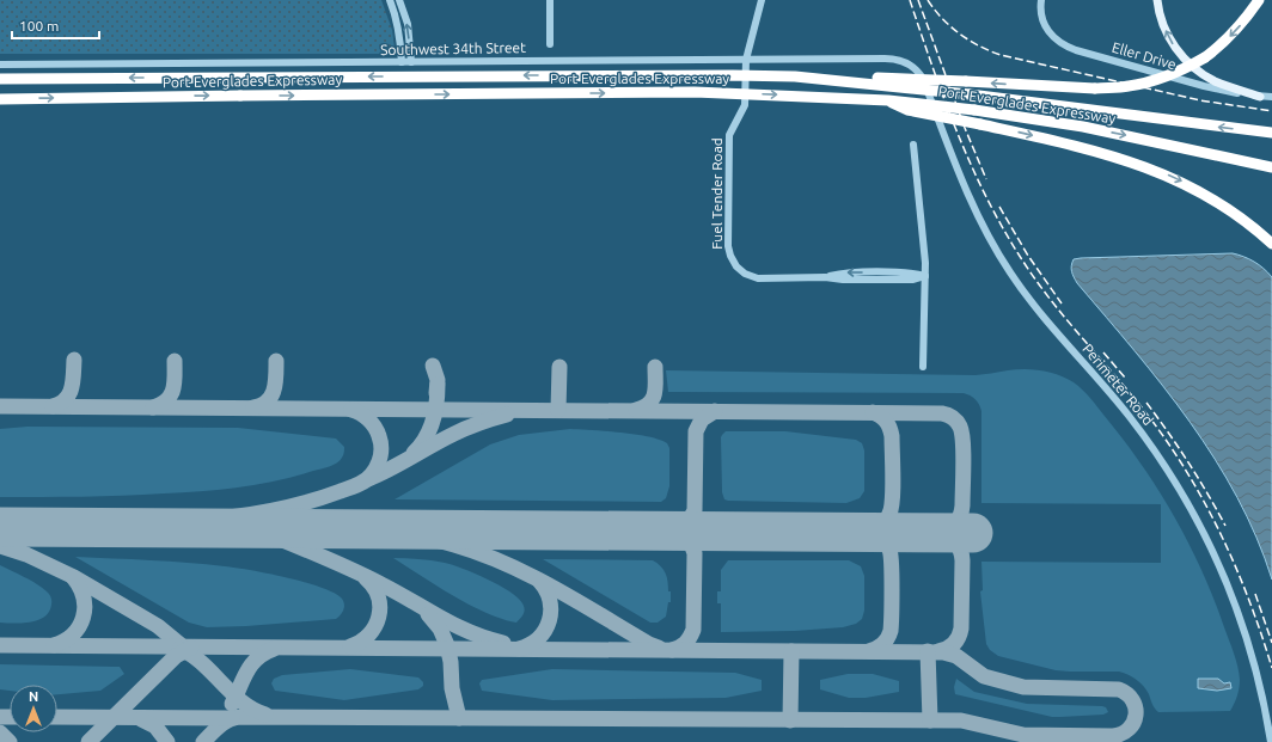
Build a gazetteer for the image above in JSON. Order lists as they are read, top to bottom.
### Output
{
  "streets": {
    "highway": ["Port Everglades Expressway"],
    "street": [
      "Southwest 34th Street",
      "Eller Drive",
      "Fuel Tender Road",
      "Perimeter Road"
    ]
  },
  "crossings": [
    ["Southwest 34th Street", "Fuel Tender Road"],
    ["Southwest 34th Street", "Perimeter Road"]
  ],
  "scale_bar": "100 m",
  "north": "top"
}
